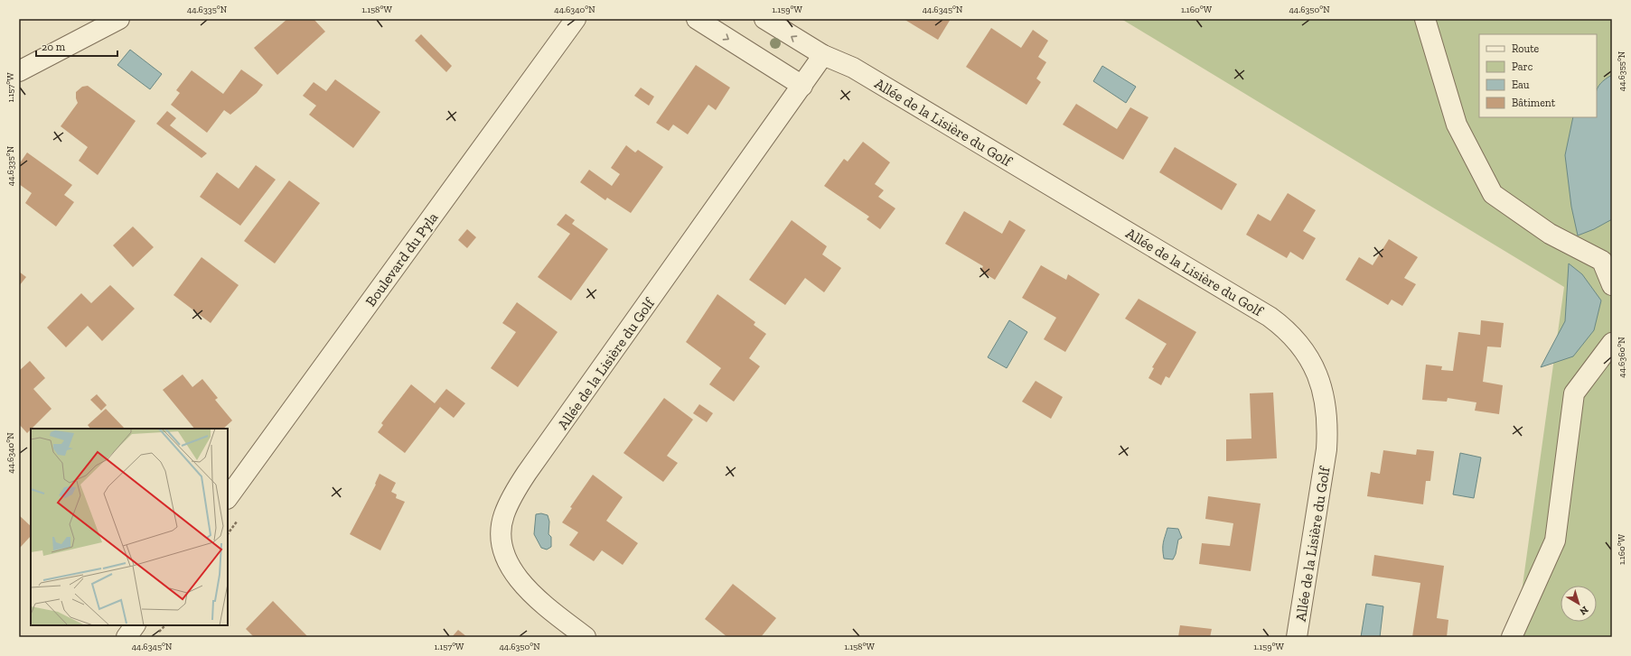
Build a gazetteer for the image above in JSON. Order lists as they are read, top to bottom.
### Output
{
  "streets": {
    "street": ["Allée de la Lisière du Golf", "Boulevard du Pyla"]
  },
  "legend": [
    "Route",
    "Parc",
    "Eau",
    "Bâtiment"
  ],
  "scale_bar": "20 m",
  "north": "bottom right",
  "coordinates": [
    "44.6335°N",
    "1.158°W",
    "44.6340°N",
    "1.159°W",
    "44.6345°N",
    "1.160°W",
    "44.6350°N",
    "44.6355°N",
    "1.157°W",
    "44.6360°N"
  ]
}
